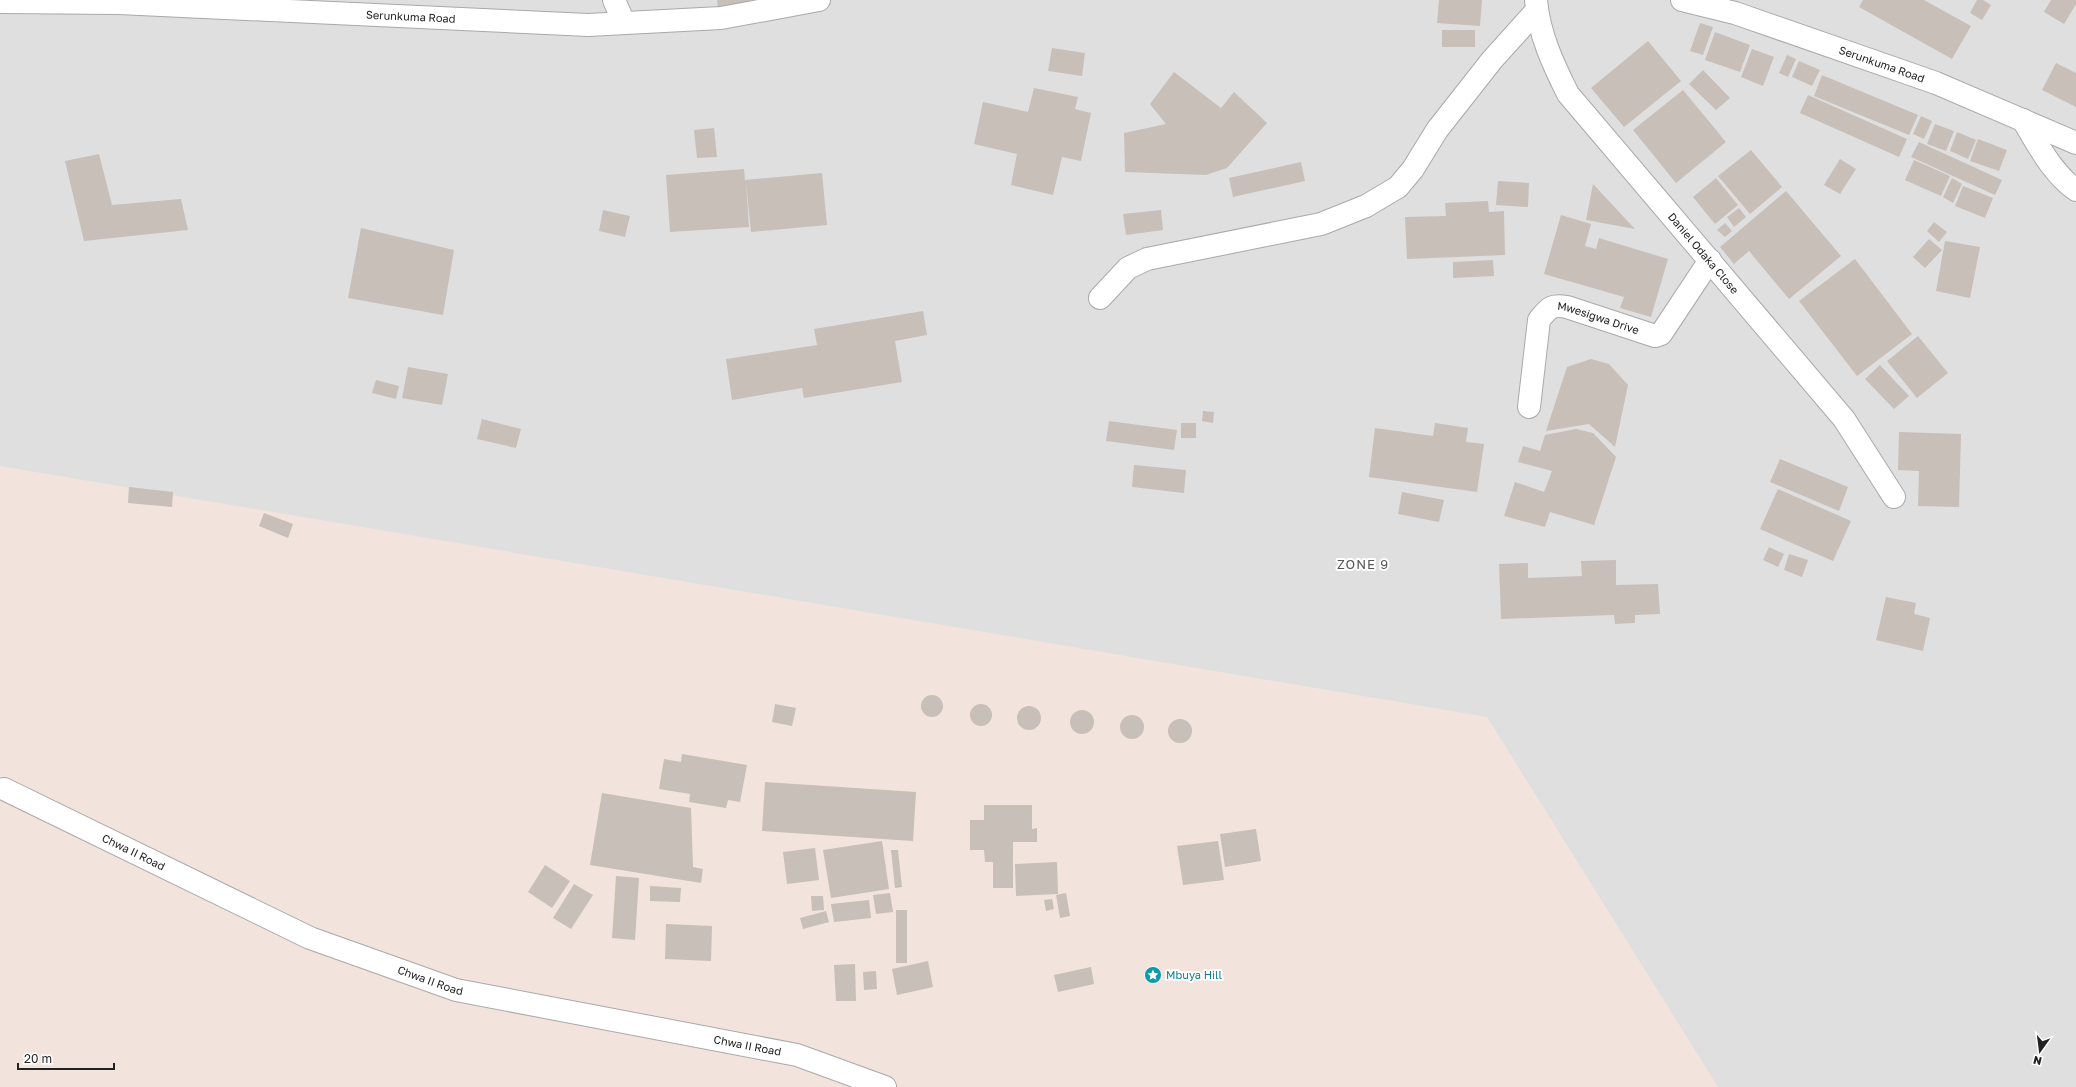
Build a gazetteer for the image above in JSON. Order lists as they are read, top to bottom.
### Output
{
  "streets": {
    "street": [
      "Serunkuma Road",
      "Daniel Odaka Close",
      "Mwesigwa Drive",
      "Chwa II Road"
    ]
  },
  "crossings": [
    ["Daniel Odaka Close", "Mwesigwa Drive"]
  ],
  "districts": ["ZONE 9"],
  "places": {
    "place": ["Mbuya Hill"]
  },
  "scale_bar": "20 m",
  "north": "bottom"
}
